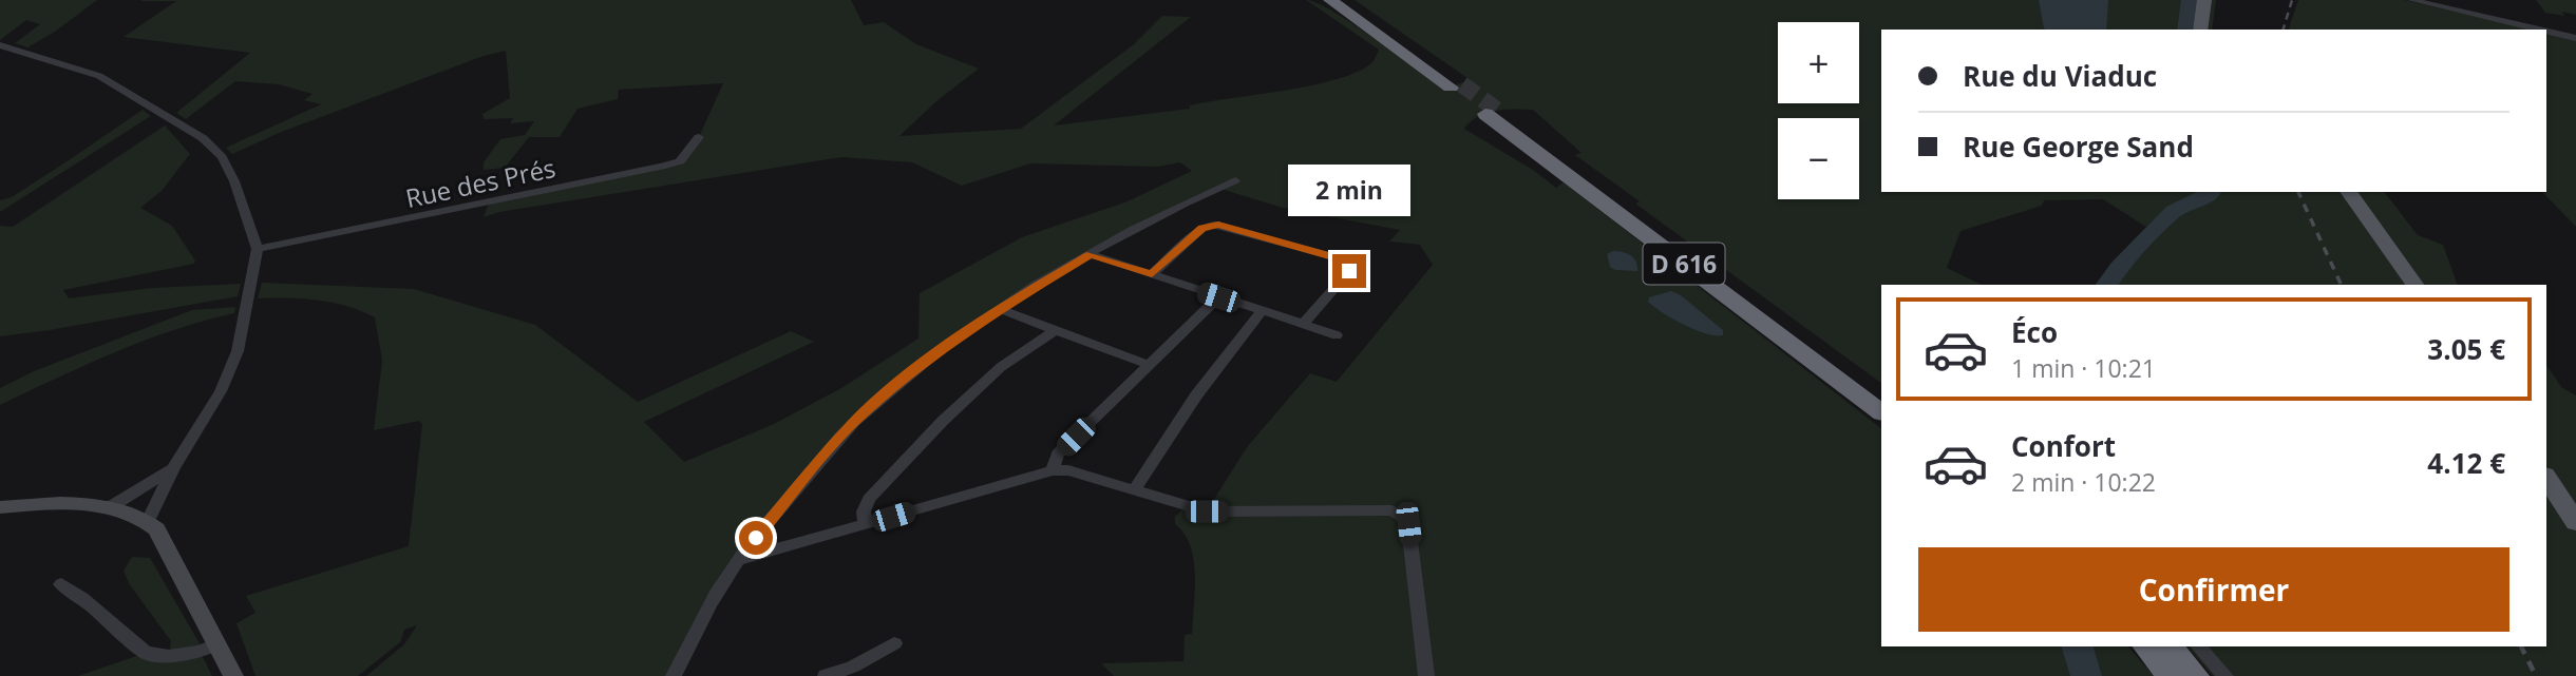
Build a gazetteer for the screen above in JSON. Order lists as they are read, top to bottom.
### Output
{
  "streets": {
    "highway": ["D 616"],
    "street": ["Rue des Prés"]
  },
  "page": {
    "map_buttons": ["+", "−"],
    "banner": ["Rue du Viaduc", "Rue George Sand"],
    "bubble": "2 min",
    "list": [
      {
        "name": "Éco",
        "note": "1 min · 10:21",
        "value": "3.05 €"
      },
      {
        "name": "Confort",
        "note": "2 min · 10:22",
        "value": "4.12 €"
      }
    ],
    "buttons": "Confirmer"
  }
}
